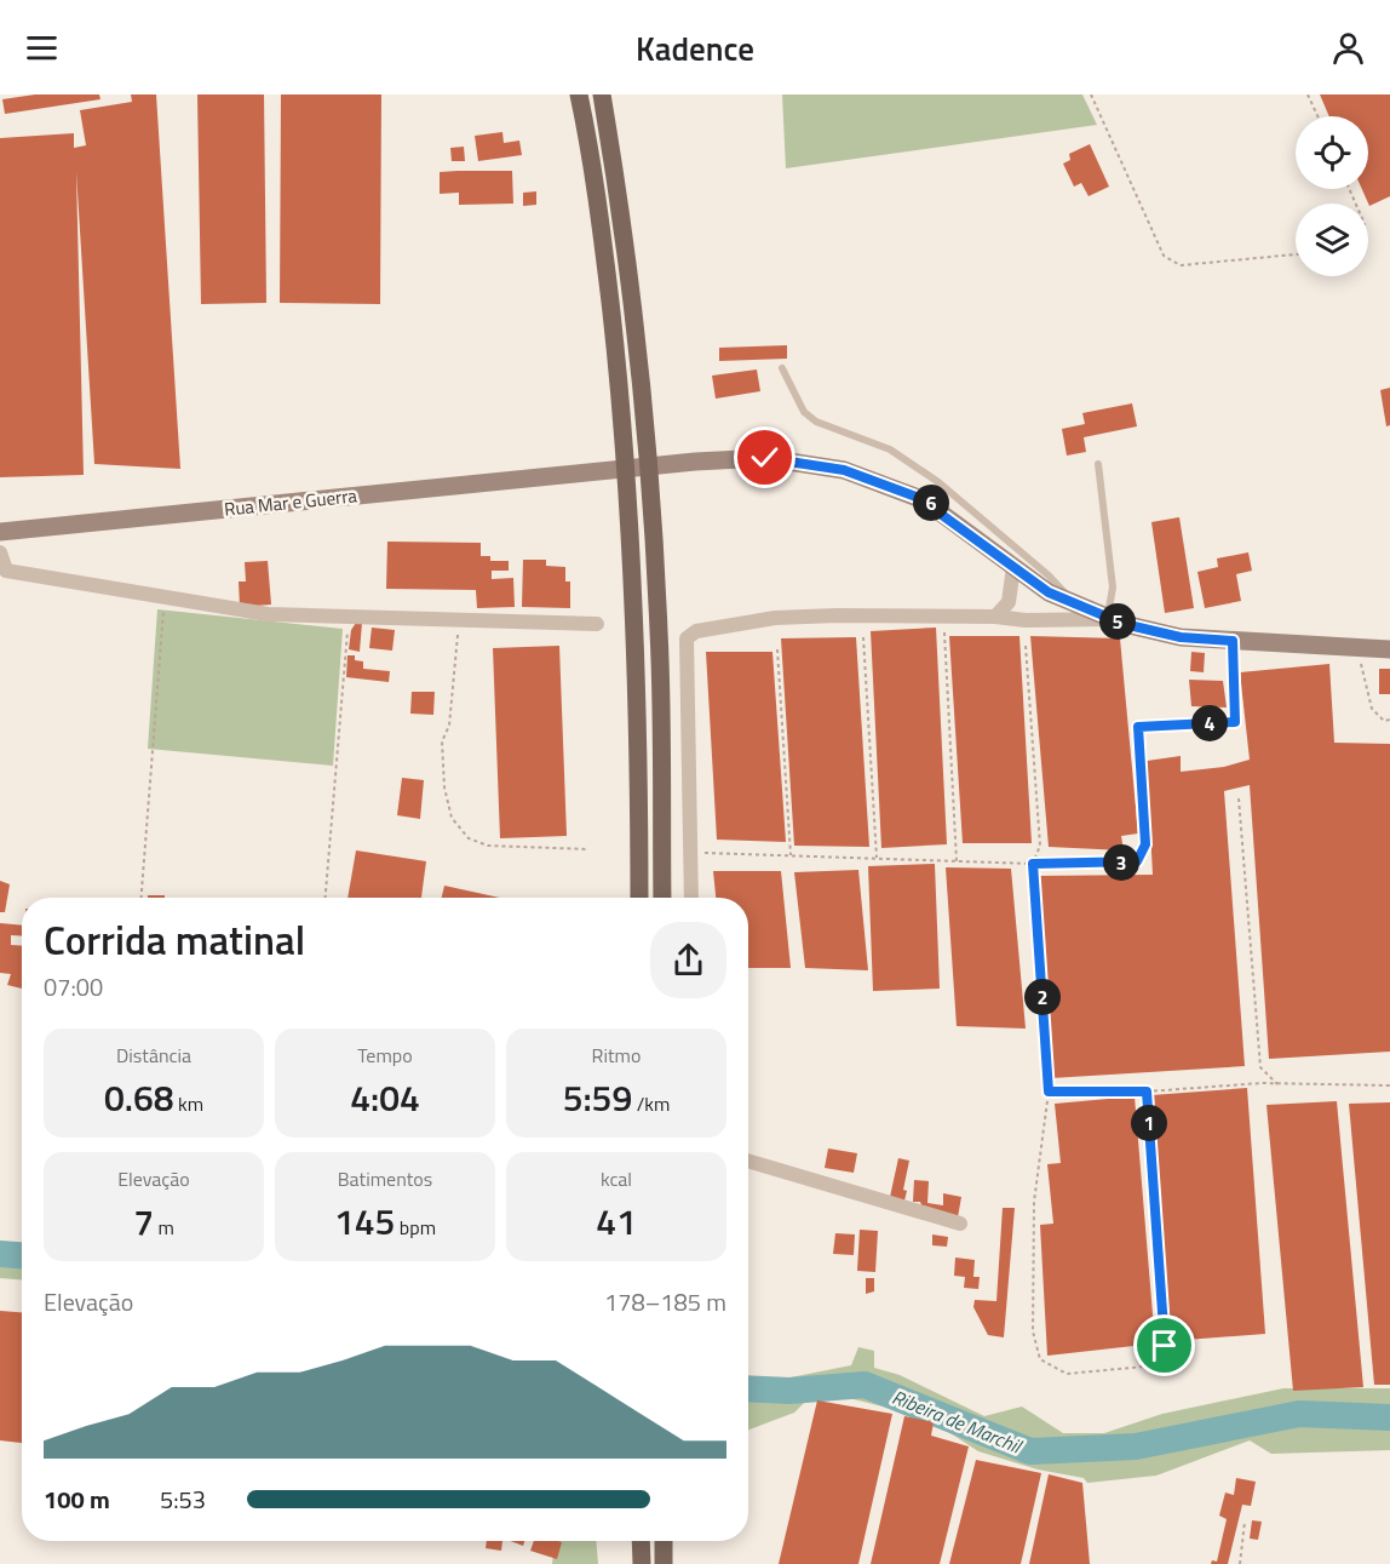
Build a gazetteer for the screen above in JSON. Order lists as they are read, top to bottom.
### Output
{
  "streets": {
    "street": ["Rua Mar e Guerra"]
  },
  "water": ["Ribeira de Marchil"],
  "page": {
    "header": "Kadence",
    "pins": [
      "6",
      "5",
      "4",
      "3",
      "2",
      "1"
    ],
    "heading": ["Corrida matinal", "07:00"],
    "stats": [
      ["Distância", "0.68 km"],
      ["Tempo", "4:04"],
      ["Ritmo", "5:59 /km"],
      ["Elevação", "7 m"],
      ["Batimentos", "145 bpm"],
      ["kcal", "41"]
    ],
    "chart": ["Elevação", "178–185 m"],
    "list": [
      {
        "name": "100 m",
        "note": "5:53"
      }
    ]
  }
}
